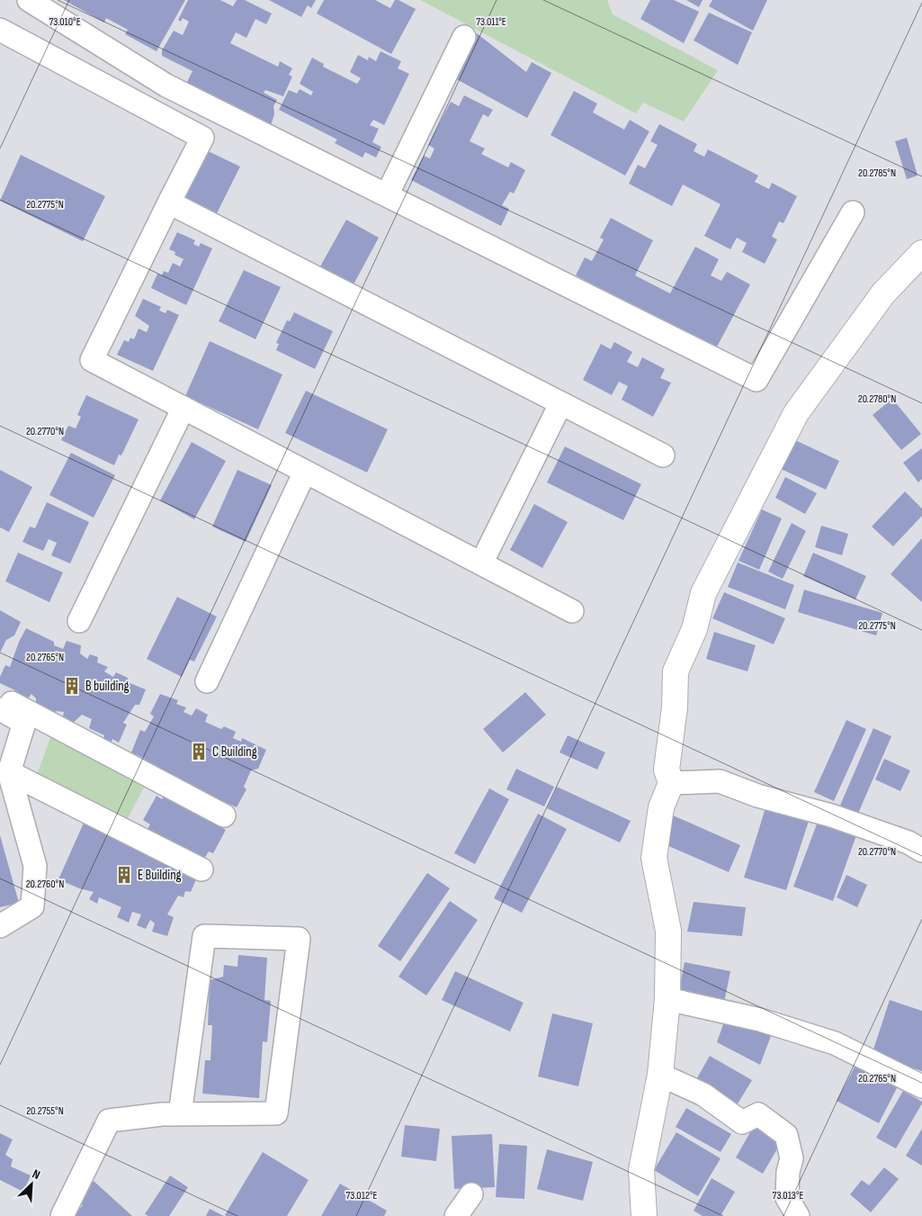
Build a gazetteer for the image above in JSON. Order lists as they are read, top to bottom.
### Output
{
  "places": {
    "building": ["B building", "C Building", "E Building"]
  },
  "north": "top right",
  "coordinates": [
    "73.010°E",
    "73.011°E",
    "20.2785°N",
    "20.2775°N",
    "20.2780°N",
    "20.2770°N",
    "20.2765°N",
    "20.2760°N",
    "20.2755°N",
    "73.012°E",
    "73.013°E"
  ]
}
